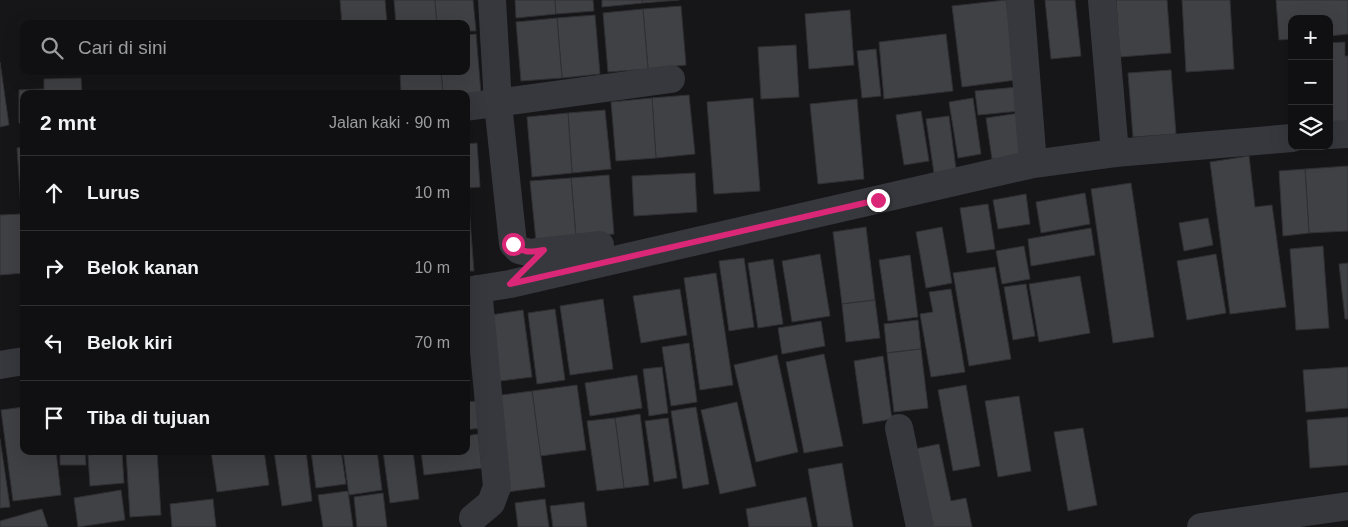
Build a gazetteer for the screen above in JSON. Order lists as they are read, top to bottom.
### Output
{
  "page": {
    "map_buttons": ["+", "−"],
    "search": "Cari di sini",
    "heading": ["2 mnt", "Jalan kaki · 90 m"],
    "list": [
      ["Lurus", "10 m"],
      ["Belok kanan", "10 m"],
      ["Belok kiri", "70 m"],
      "Tiba di tujuan"
    ]
  }
}
